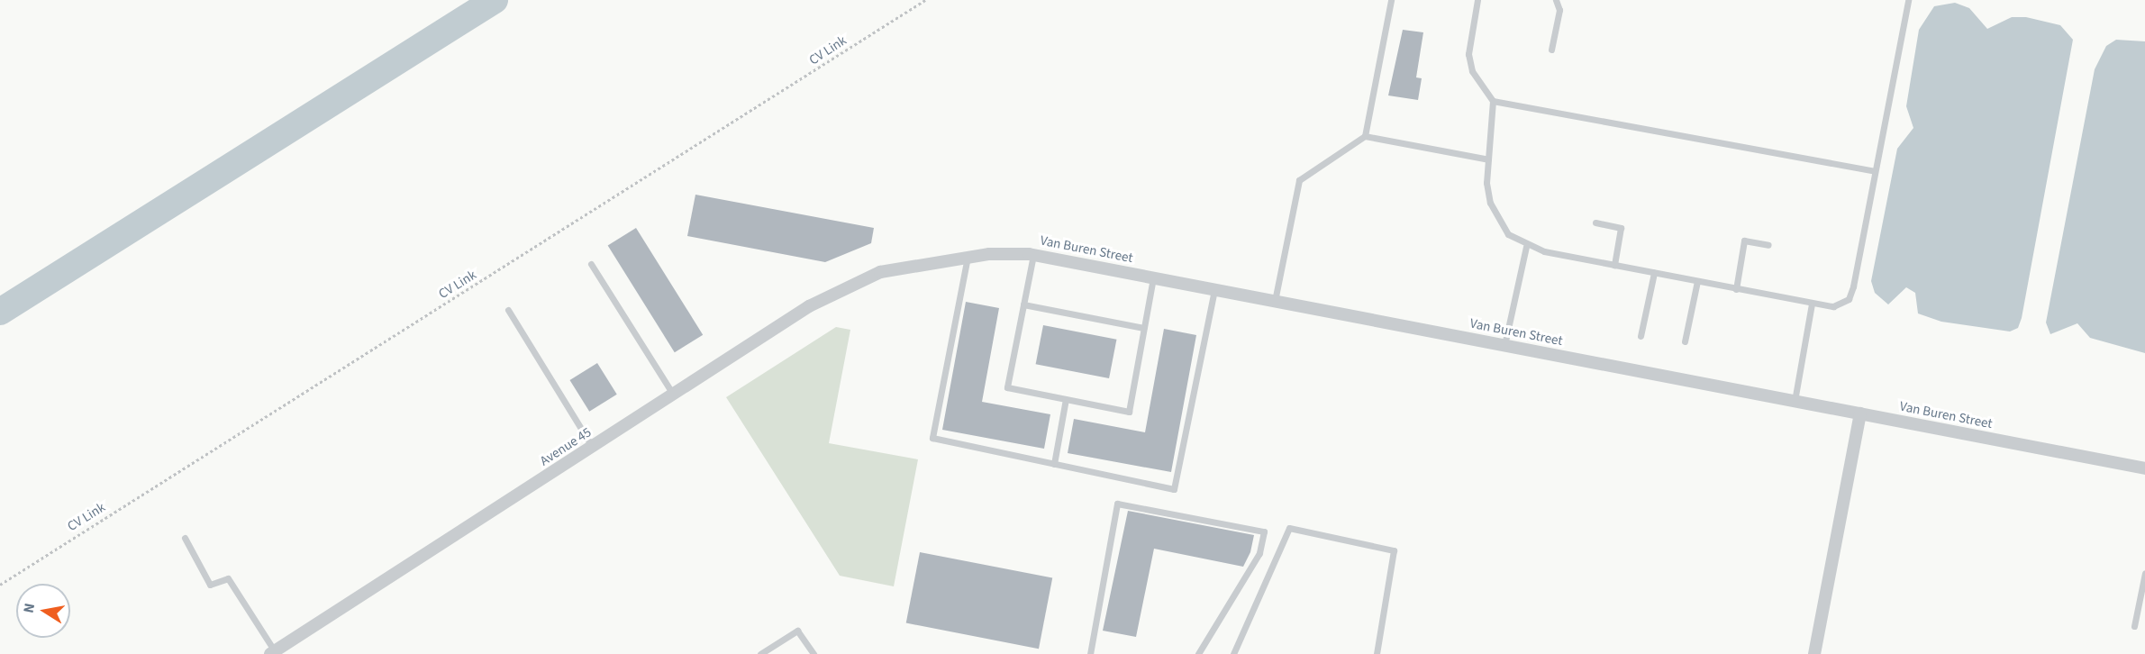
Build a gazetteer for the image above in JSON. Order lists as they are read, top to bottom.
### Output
{
  "streets": {
    "street": ["Van Buren Street", "Avenue 45"],
    "path": ["CV Link"]
  },
  "crossings": [
    ["Van Buren Street", "Avenue 45"]
  ],
  "north": "left"
}
